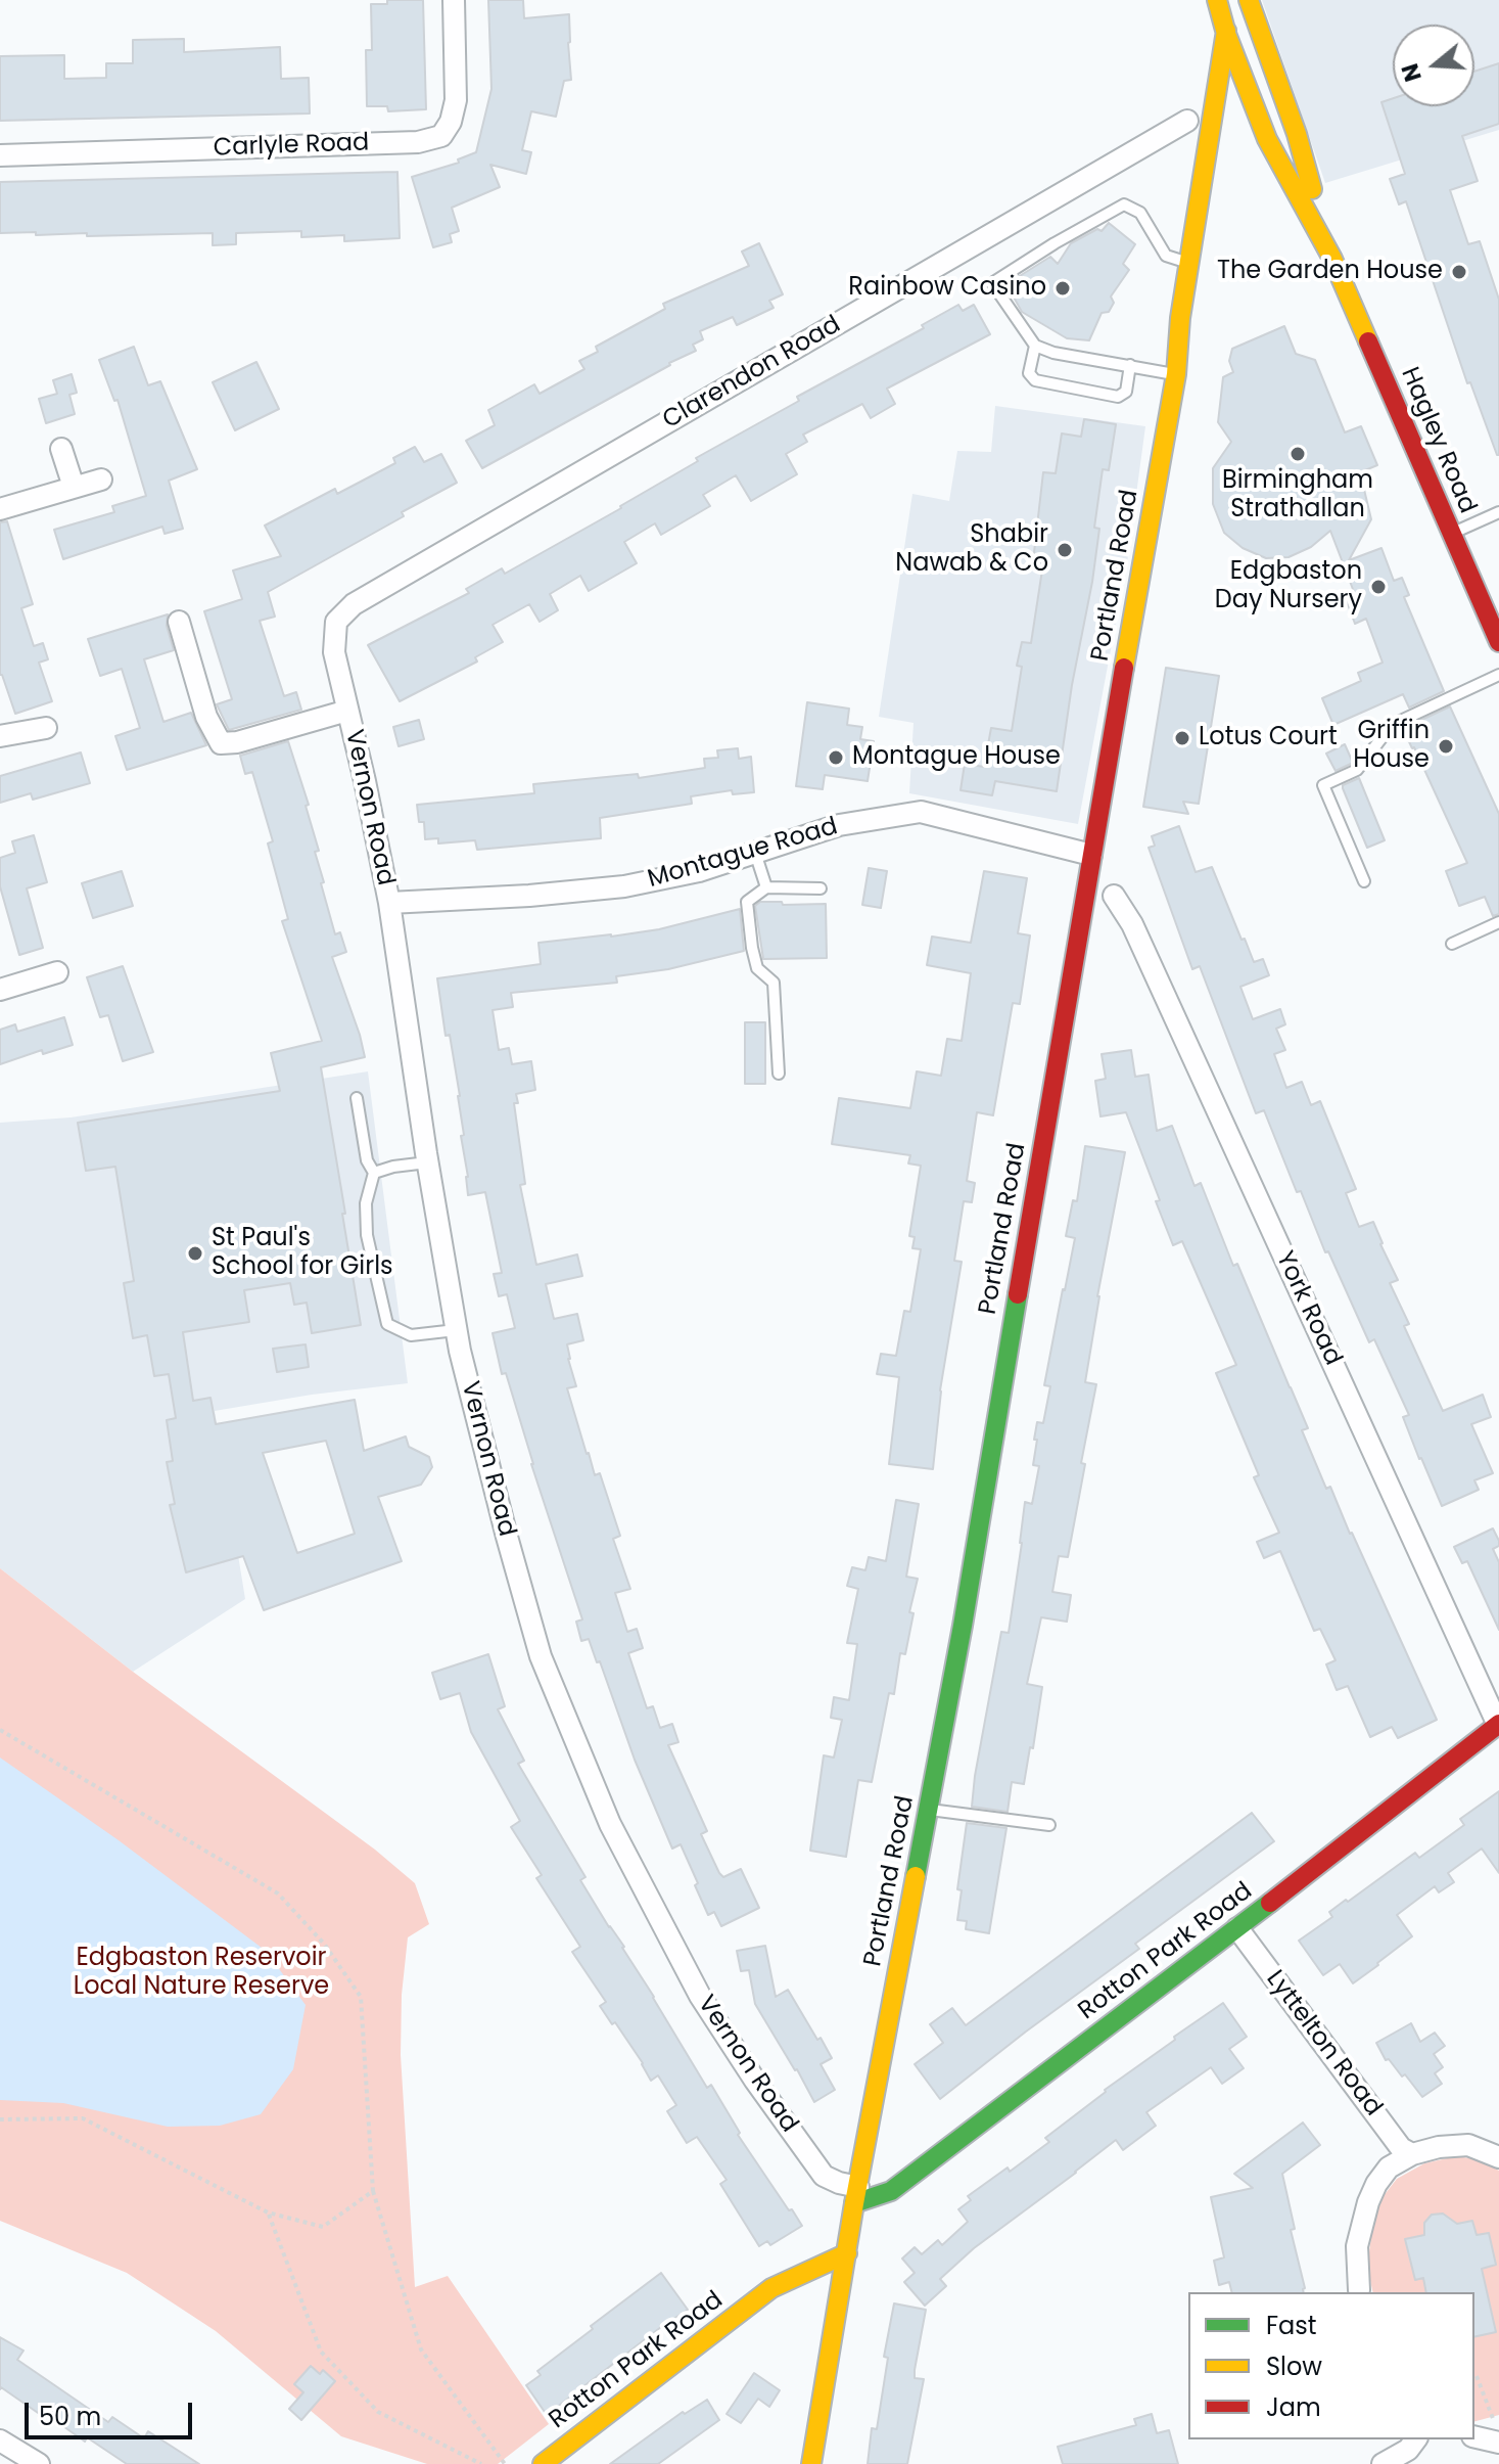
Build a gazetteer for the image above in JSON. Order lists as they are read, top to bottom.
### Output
{
  "streets": {
    "main road": ["Hagley Road", "Portland Road", "Rotton Park Road"],
    "street": [
      "Carlyle Road",
      "Clarendon Road",
      "Vernon Road",
      "Montague Road",
      "York Road",
      "Lyttelton Road"
    ]
  },
  "crossings": [
    ["Clarendon Road", "Vernon Road"],
    ["Hagley Road", "Portland Road"],
    ["Portland Road", "Vernon Road"],
    ["Portland Road", "Montague Road"],
    ["Portland Road", "Rotton Park Road"],
    ["Vernon Road", "Montague Road"],
    ["Vernon Road", "Rotton Park Road"],
    ["York Road", "Rotton Park Road"],
    ["Rotton Park Road", "Lyttelton Road"]
  ],
  "parks": ["Edgbaston Reservoir Local Nature Reserve"],
  "places": [
    "The Garden House",
    "Rainbow Casino",
    "Birmingham Strathallan",
    "Shabir Nawab & Co",
    "Edgbaston Day Nursery",
    "Lotus Court",
    "Griffin House",
    "Montague House",
    "St Paul's School for Girls"
  ],
  "legend": ["Fast", "Slow", "Jam"],
  "scale_bar": "50 m",
  "north": "left"
}
